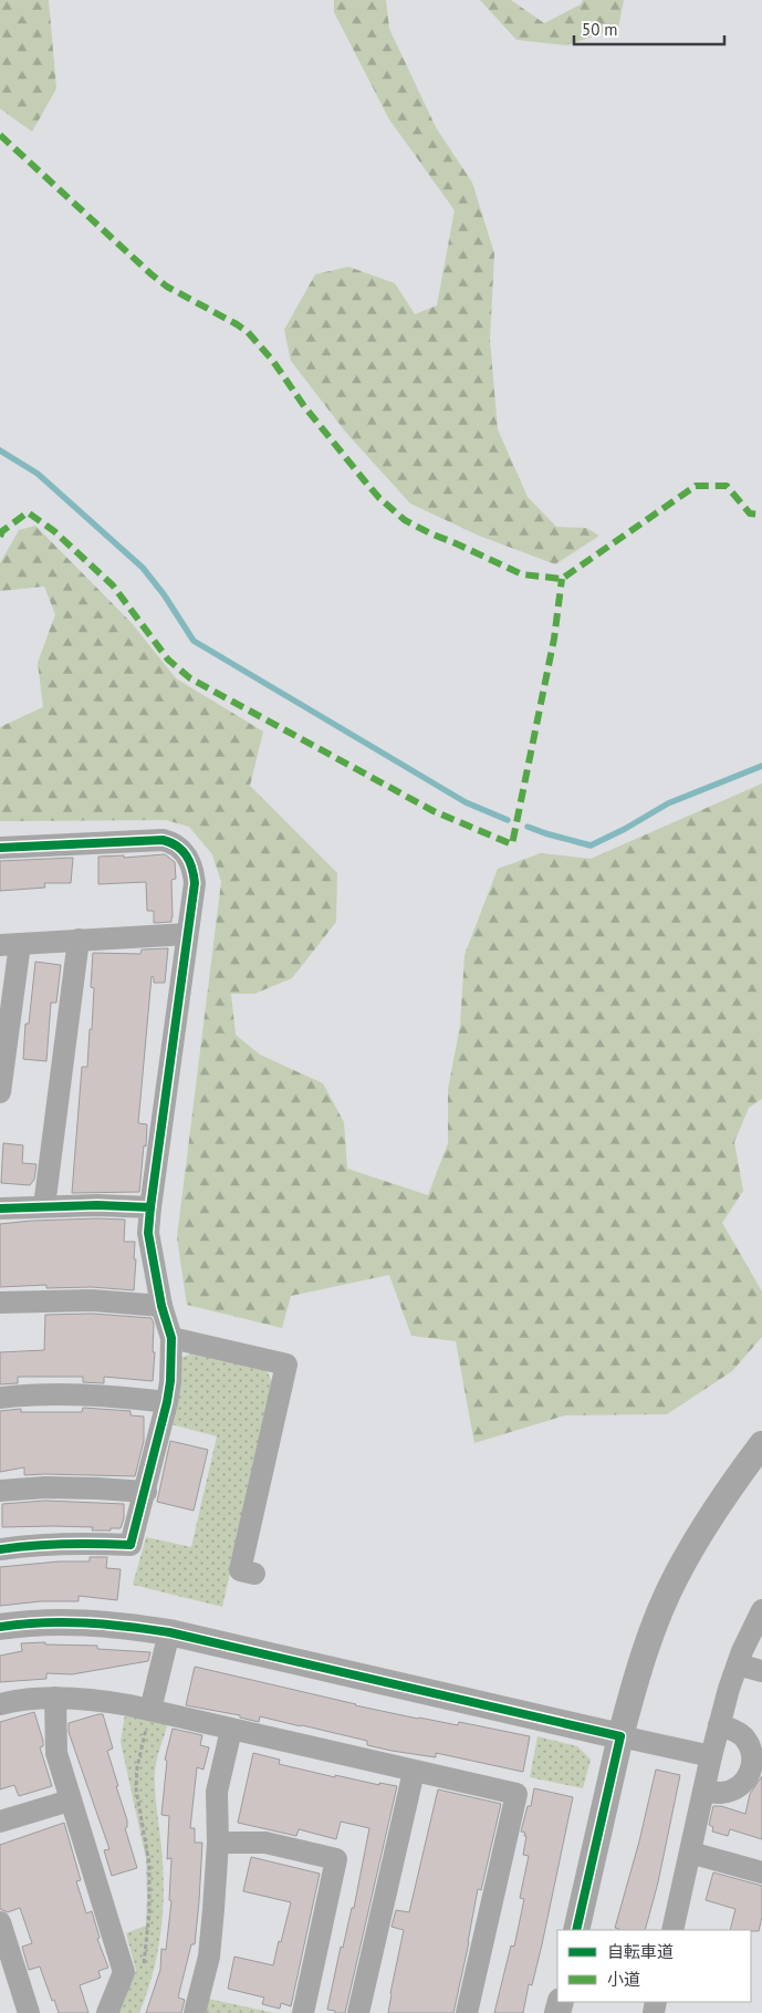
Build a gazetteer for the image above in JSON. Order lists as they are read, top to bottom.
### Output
{
  "legend": ["自転車道", "小道"],
  "scale_bar": "50 m"
}
